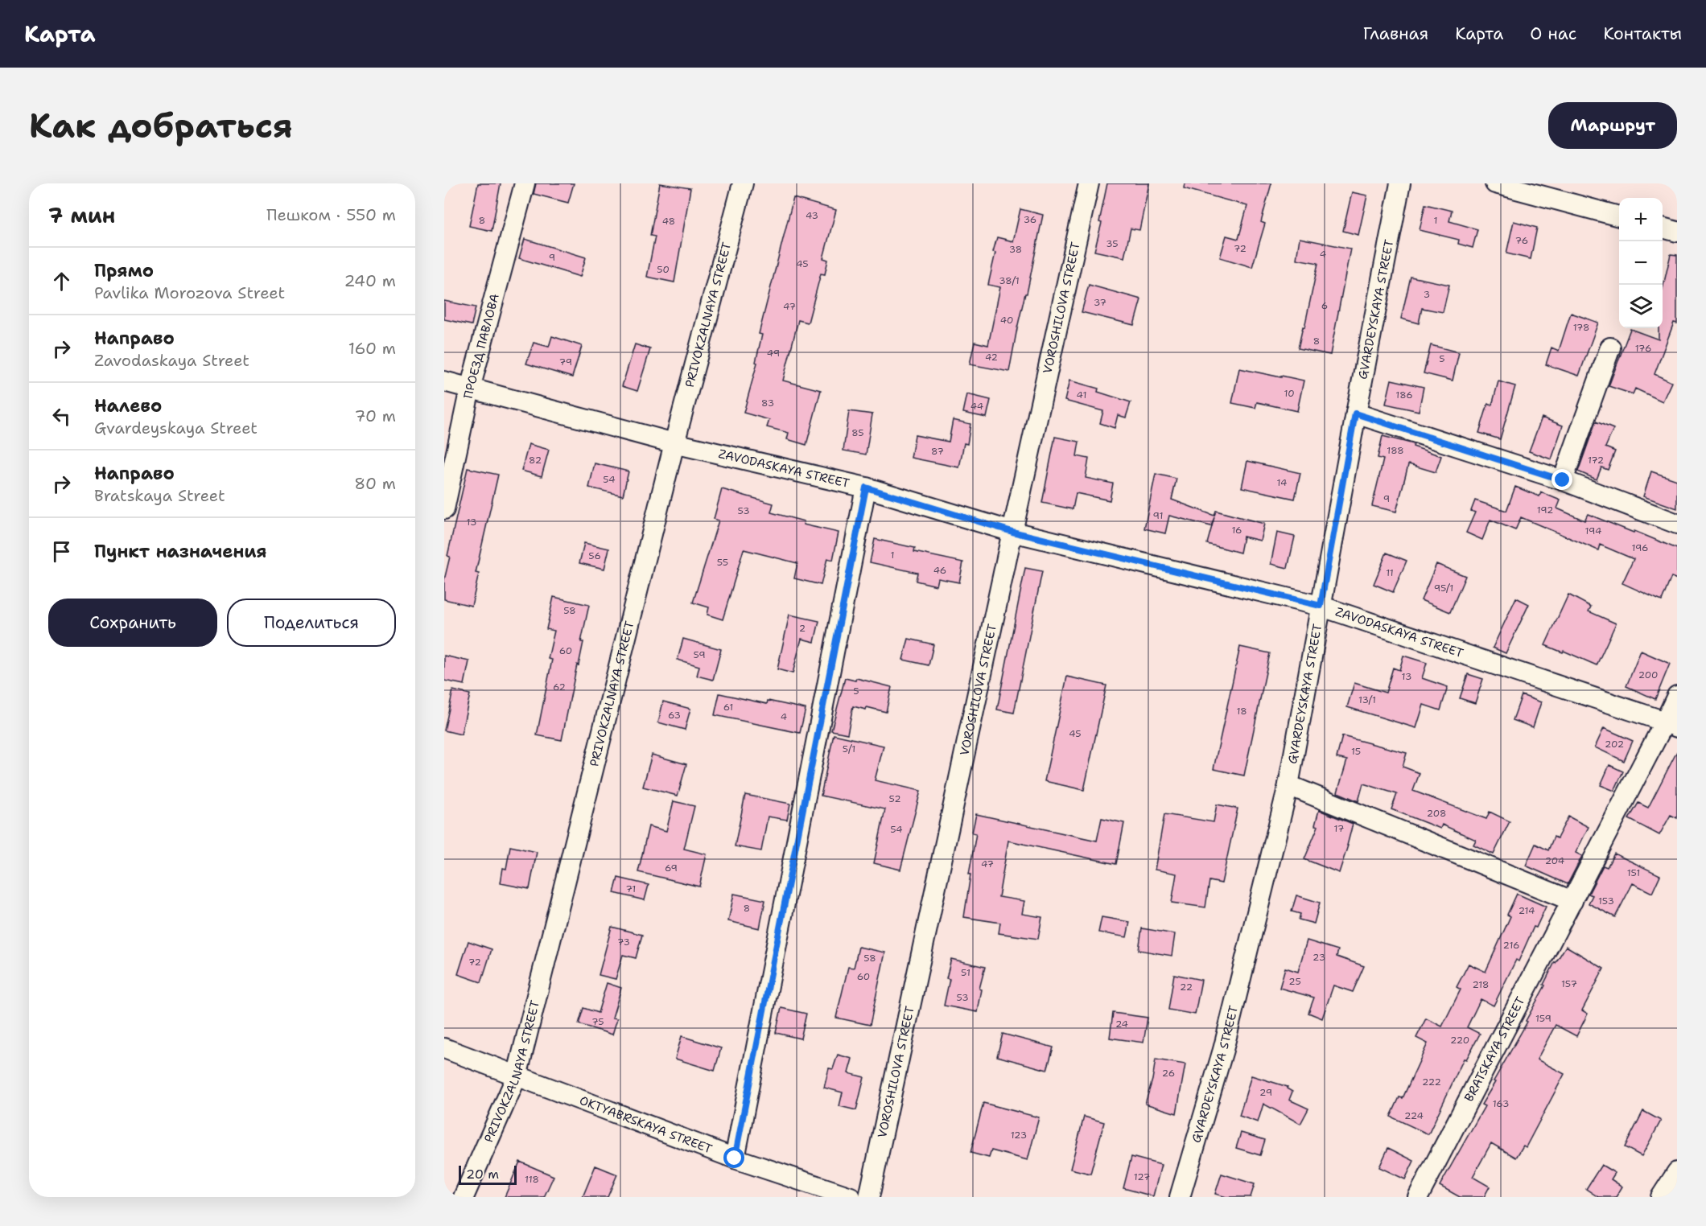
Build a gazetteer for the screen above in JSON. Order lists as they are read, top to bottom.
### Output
{
  "streets": {
    "street": [
      "VOROSHILOVA STREET",
      "GVARDEYSKAYA STREET",
      "PRIVOKZALNAYA STREET",
      "ПРОЕЗД ПАВЛОВА",
      "ZAVODASKAYA STREET",
      "BRATSKAYA STREET",
      "OKTYABRSKAYA STREET"
    ]
  },
  "crossings": [
    ["VOROSHILOVA STREET", "ZAVODASKAYA STREET"],
    ["GVARDEYSKAYA STREET", "ZAVODASKAYA STREET"],
    ["PRIVOKZALNAYA STREET", "ZAVODASKAYA STREET"],
    ["PRIVOKZALNAYA STREET", "OKTYABRSKAYA STREET"],
    ["ПРОЕЗД ПАВЛОВА", "ZAVODASKAYA STREET"],
    ["ZAVODASKAYA STREET", "BRATSKAYA STREET"]
  ],
  "house_numbers": [
    "43",
    "36",
    "8",
    "1",
    "48",
    "76",
    "35",
    "72",
    "38",
    "4",
    "9",
    "45",
    "50",
    "38/1",
    "3",
    "37",
    "6",
    "47",
    "40",
    "178",
    "8",
    "176",
    "49",
    "42",
    "5",
    "79",
    "10",
    "41",
    "186",
    "83",
    "44",
    "85",
    "188",
    "87",
    "82",
    "172",
    "54",
    "14",
    "9",
    "192",
    "53",
    "91",
    "13",
    "16",
    "194",
    "196",
    "1",
    "56",
    "55",
    "46",
    "11",
    "95/1",
    "58",
    "2",
    "60",
    "59",
    "200",
    "13",
    "62",
    "5",
    "13/1",
    "61",
    "18",
    "63",
    "4",
    "45",
    "202",
    "5/1",
    "15",
    "52",
    "208",
    "17",
    "54",
    "204",
    "47",
    "69",
    "151",
    "71",
    "153",
    "8",
    "214",
    "73",
    "216",
    "23",
    "58",
    "72",
    "51",
    "60",
    "25",
    "157",
    "218",
    "22",
    "53",
    "159",
    "75",
    "24",
    "220",
    "26",
    "222",
    "29",
    "163",
    "224",
    "123",
    "127",
    "118"
  ],
  "scale_bar": "20 m",
  "page": {
    "header": "Карта",
    "nav": [
      "Главная",
      "Карта",
      "О нас",
      "Контакты"
    ],
    "buttons": [
      "Маршрут",
      ["Сохранить", "Поделиться"]
    ],
    "title": "Как добраться",
    "heading": ["7 мин", "Пешком · 550 m"],
    "map_buttons": ["+", "−"],
    "list": [
      ["Прямо", "Pavlika Morozova Street", "240 m"],
      ["Направо", "Zavodaskaya Street", "160 m"],
      ["Налево", "Gvardeyskaya Street", "70 m"],
      ["Направо", "Bratskaya Street", "80 m"],
      "Пункт назначения"
    ],
    "scale": "20 m"
  }
}
